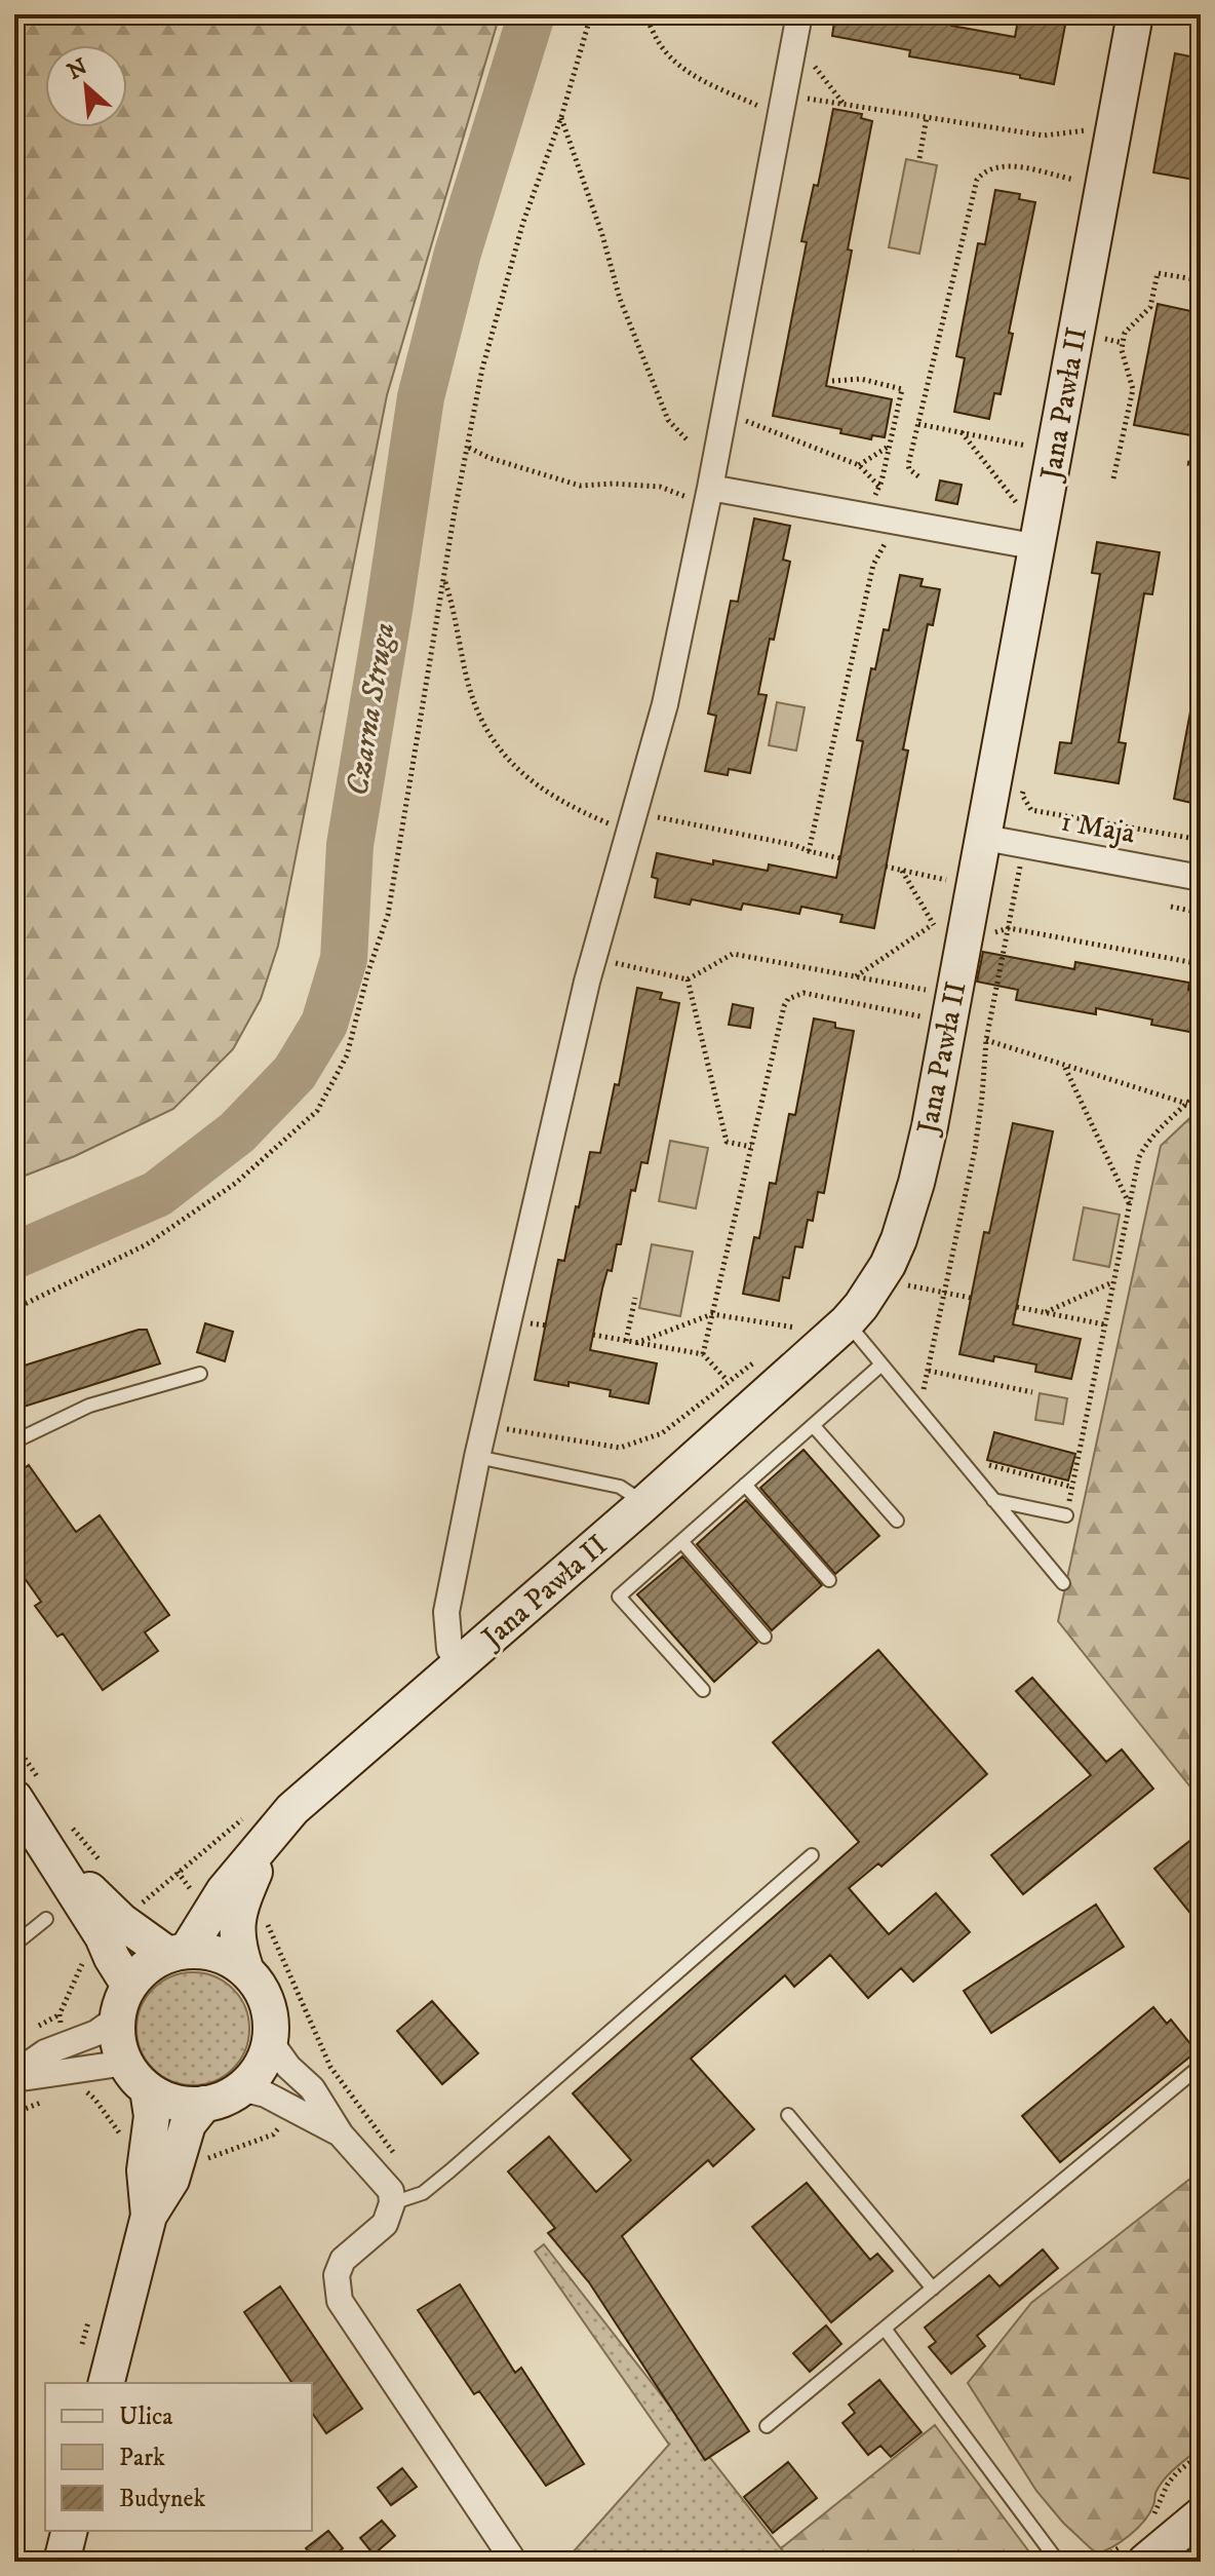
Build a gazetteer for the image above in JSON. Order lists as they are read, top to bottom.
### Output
{
  "streets": {
    "street": ["Jana Pawła II", "1 Maja"]
  },
  "crossings": [
    ["Jana Pawła II", "1 Maja"]
  ],
  "water": ["Czarna Struga"],
  "legend": ["Ulica", "Park", "Budynek"],
  "north": "top left"
}
